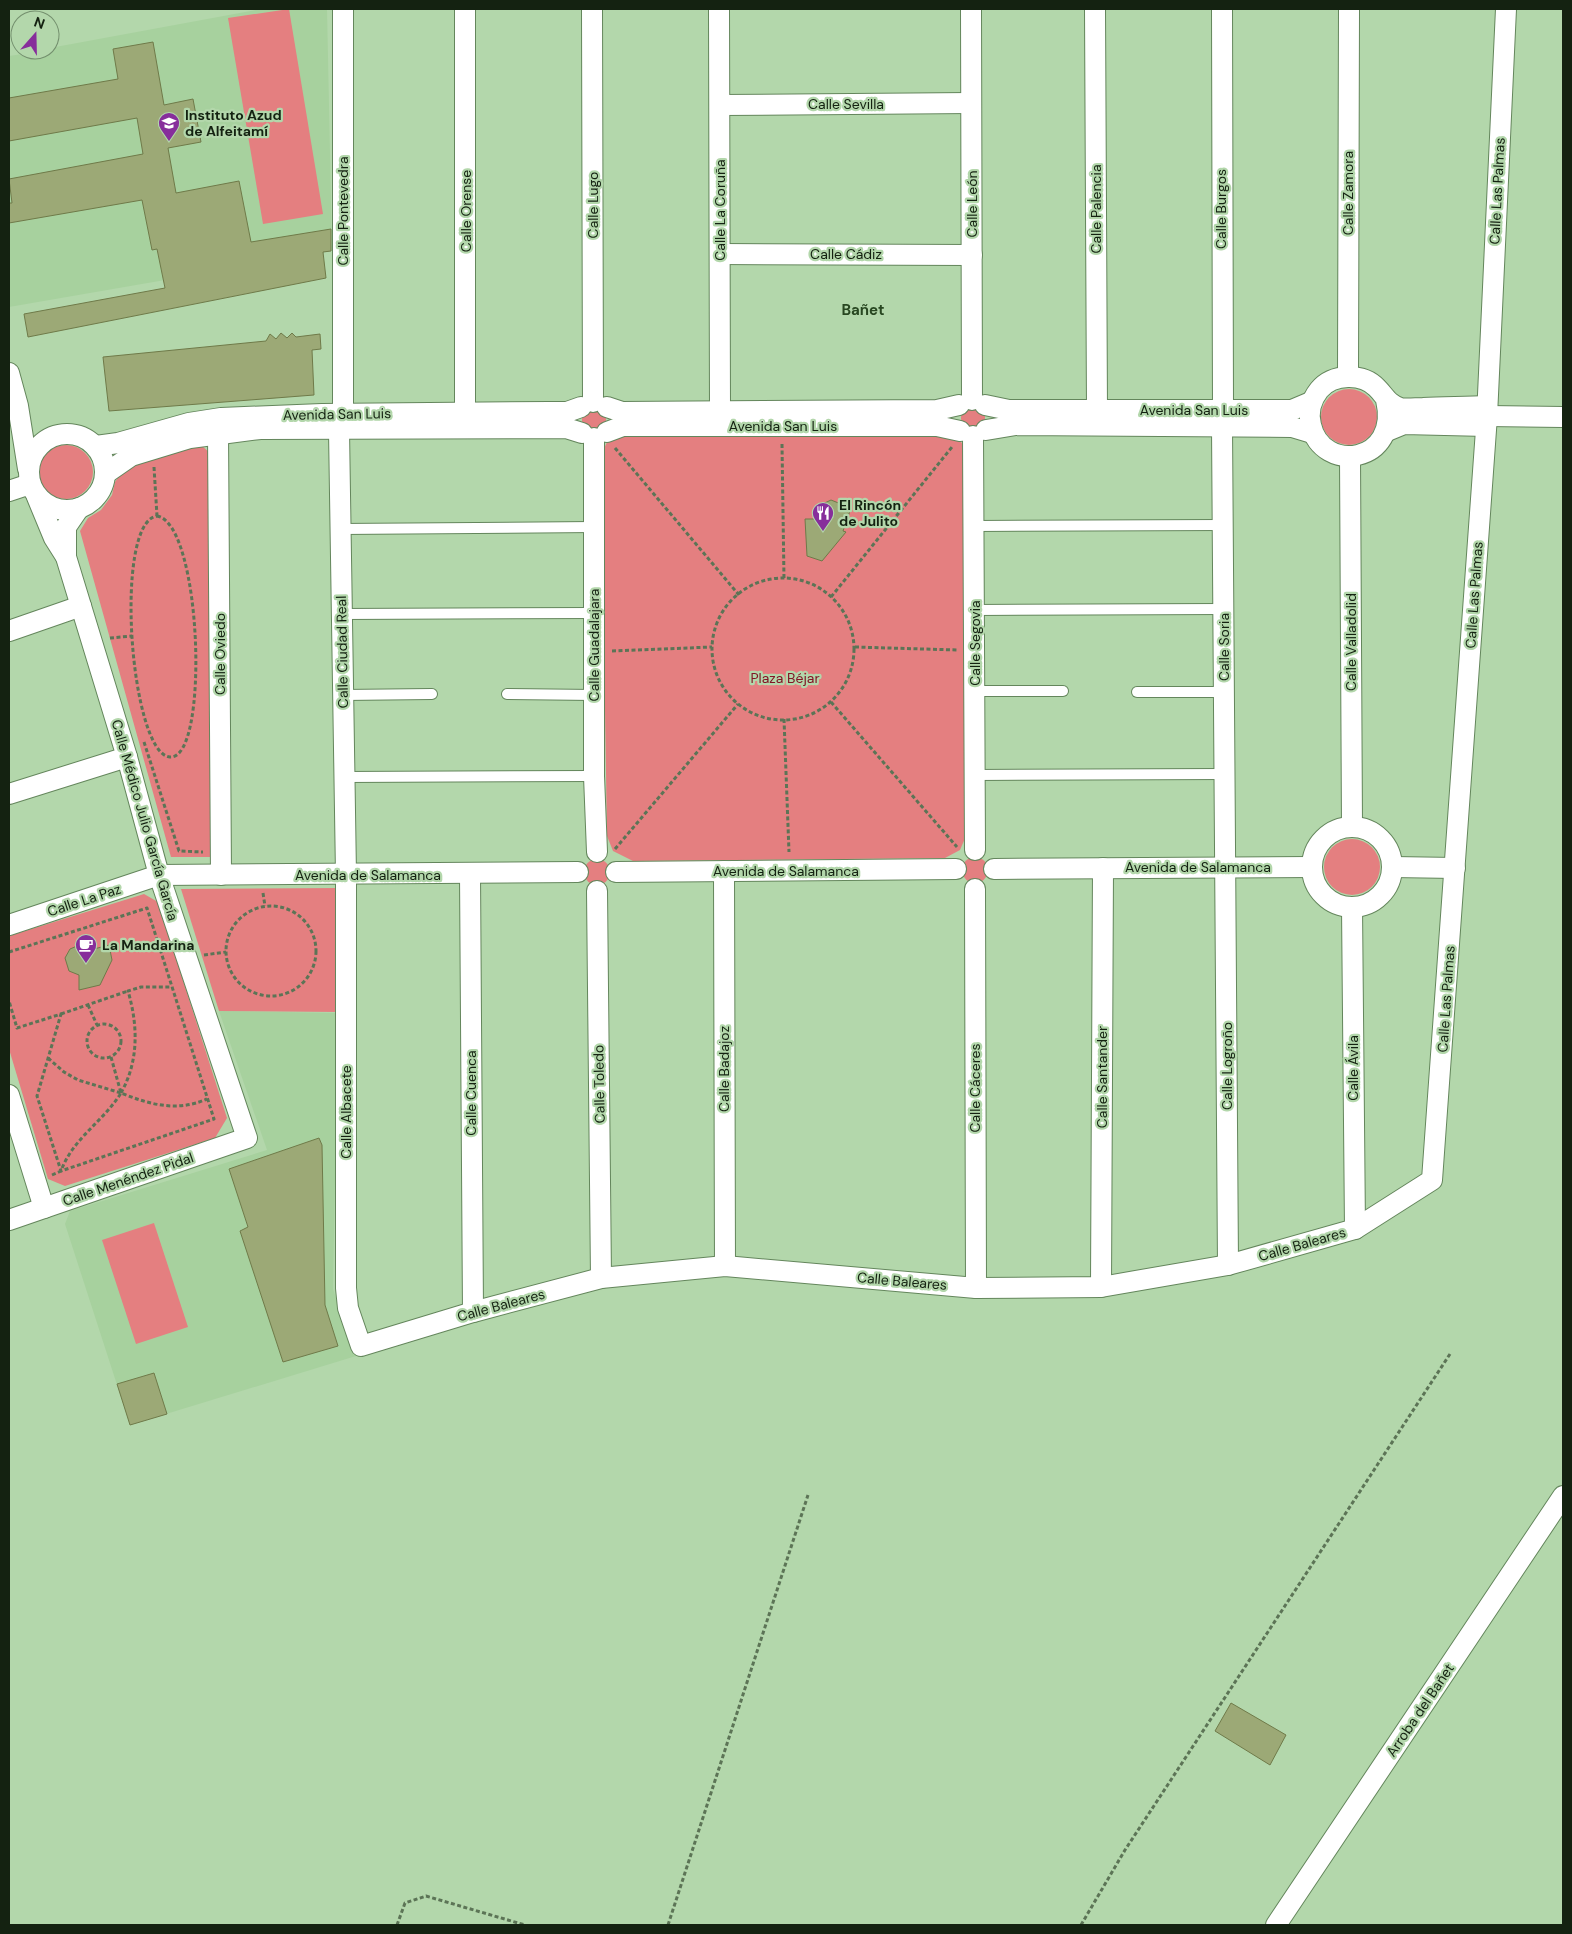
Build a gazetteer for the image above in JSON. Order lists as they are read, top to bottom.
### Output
{
  "streets": {
    "street": [
      "Calle Sevilla",
      "Calle Las Palmas",
      "Calle Zamora",
      "Calle León",
      "Calle Lugo",
      "Calle Palencia",
      "Calle Burgos",
      "Calle La Coruña",
      "Calle Pontevedra",
      "Calle Orense",
      "Calle Cádiz",
      "Avenida San Luis",
      "Calle Valladolid",
      "Calle Segovia",
      "Calle Guadalajara",
      "Calle Soria",
      "Calle Ciudad Real",
      "Calle Oviedo",
      "Calle Médico Julio García García",
      "Avenida de Salamanca",
      "Calle La Paz",
      "Calle Logroño",
      "Calle Ávila",
      "Calle Badajoz",
      "Calle Santander",
      "Calle Toledo",
      "Calle Cáceres",
      "Calle Cuenca",
      "Calle Albacete",
      "Calle Menéndez Pidal",
      "Calle Baleares",
      "Arroba del Bañet"
    ]
  },
  "crossings": [
    ["Calle Sevilla", "Calle León"],
    ["Calle Sevilla", "Calle La Coruña"],
    ["Calle Las Palmas", "Calle Baleares"],
    ["Calle Zamora", "Avenida San Luis"],
    ["Calle Zamora", "Calle Valladolid"],
    ["Calle León", "Calle Cádiz"],
    ["Calle León", "Avenida San Luis"],
    ["Calle Lugo", "Avenida San Luis"],
    ["Calle Palencia", "Avenida San Luis"],
    ["Calle Burgos", "Avenida San Luis"],
    ["Calle Burgos", "Calle Soria"],
    ["Calle La Coruña", "Calle Cádiz"],
    ["Calle La Coruña", "Avenida San Luis"],
    ["Calle Pontevedra", "Avenida San Luis"],
    ["Calle Pontevedra", "Calle Ciudad Real"],
    ["Calle Orense", "Avenida San Luis"],
    ["Avenida San Luis", "Calle Valladolid"],
    ["Avenida San Luis", "Calle Segovia"],
    ["Avenida San Luis", "Calle Guadalajara"],
    ["Avenida San Luis", "Calle Soria"],
    ["Avenida San Luis", "Calle Ciudad Real"],
    ["Avenida San Luis", "Calle Oviedo"],
    ["Avenida San Luis", "Calle Médico Julio García García"],
    ["Calle Valladolid", "Avenida de Salamanca"],
    ["Calle Valladolid", "Calle Ávila"],
    ["Calle Segovia", "Avenida de Salamanca"],
    ["Calle Segovia", "Calle Cáceres"],
    ["Calle Guadalajara", "Avenida de Salamanca"],
    ["Calle Guadalajara", "Calle Toledo"],
    ["Calle Soria", "Avenida de Salamanca"],
    ["Calle Soria", "Calle Logroño"],
    ["Calle Ciudad Real", "Avenida de Salamanca"],
    ["Calle Ciudad Real", "Calle Albacete"],
    ["Calle Oviedo", "Avenida de Salamanca"],
    ["Calle Médico Julio García García", "Avenida de Salamanca"],
    ["Calle Médico Julio García García", "Calle La Paz"],
    ["Calle Médico Julio García García", "Calle Menéndez Pidal"],
    ["Avenida de Salamanca", "Calle La Paz"],
    ["Avenida de Salamanca", "Calle Logroño"],
    ["Avenida de Salamanca", "Calle Ávila"],
    ["Avenida de Salamanca", "Calle Badajoz"],
    ["Avenida de Salamanca", "Calle Santander"],
    ["Avenida de Salamanca", "Calle Toledo"],
    ["Avenida de Salamanca", "Calle Cáceres"],
    ["Avenida de Salamanca", "Calle Cuenca"],
    ["Avenida de Salamanca", "Calle Albacete"],
    ["Calle Logroño", "Calle Baleares"],
    ["Calle Ávila", "Calle Baleares"],
    ["Calle Badajoz", "Calle Baleares"],
    ["Calle Santander", "Calle Baleares"],
    ["Calle Toledo", "Calle Baleares"],
    ["Calle Cáceres", "Calle Baleares"],
    ["Calle Cuenca", "Calle Baleares"],
    ["Calle Albacete", "Calle Baleares"]
  ],
  "districts": ["Bañet"],
  "parks": ["Plaza Béjar"],
  "places": {
    "school or university": ["Instituto Azud de Alfeitamí"],
    "restaurant": ["El Rincón de Julito"],
    "cafe": ["La Mandarina"]
  },
  "north": "top"
}
